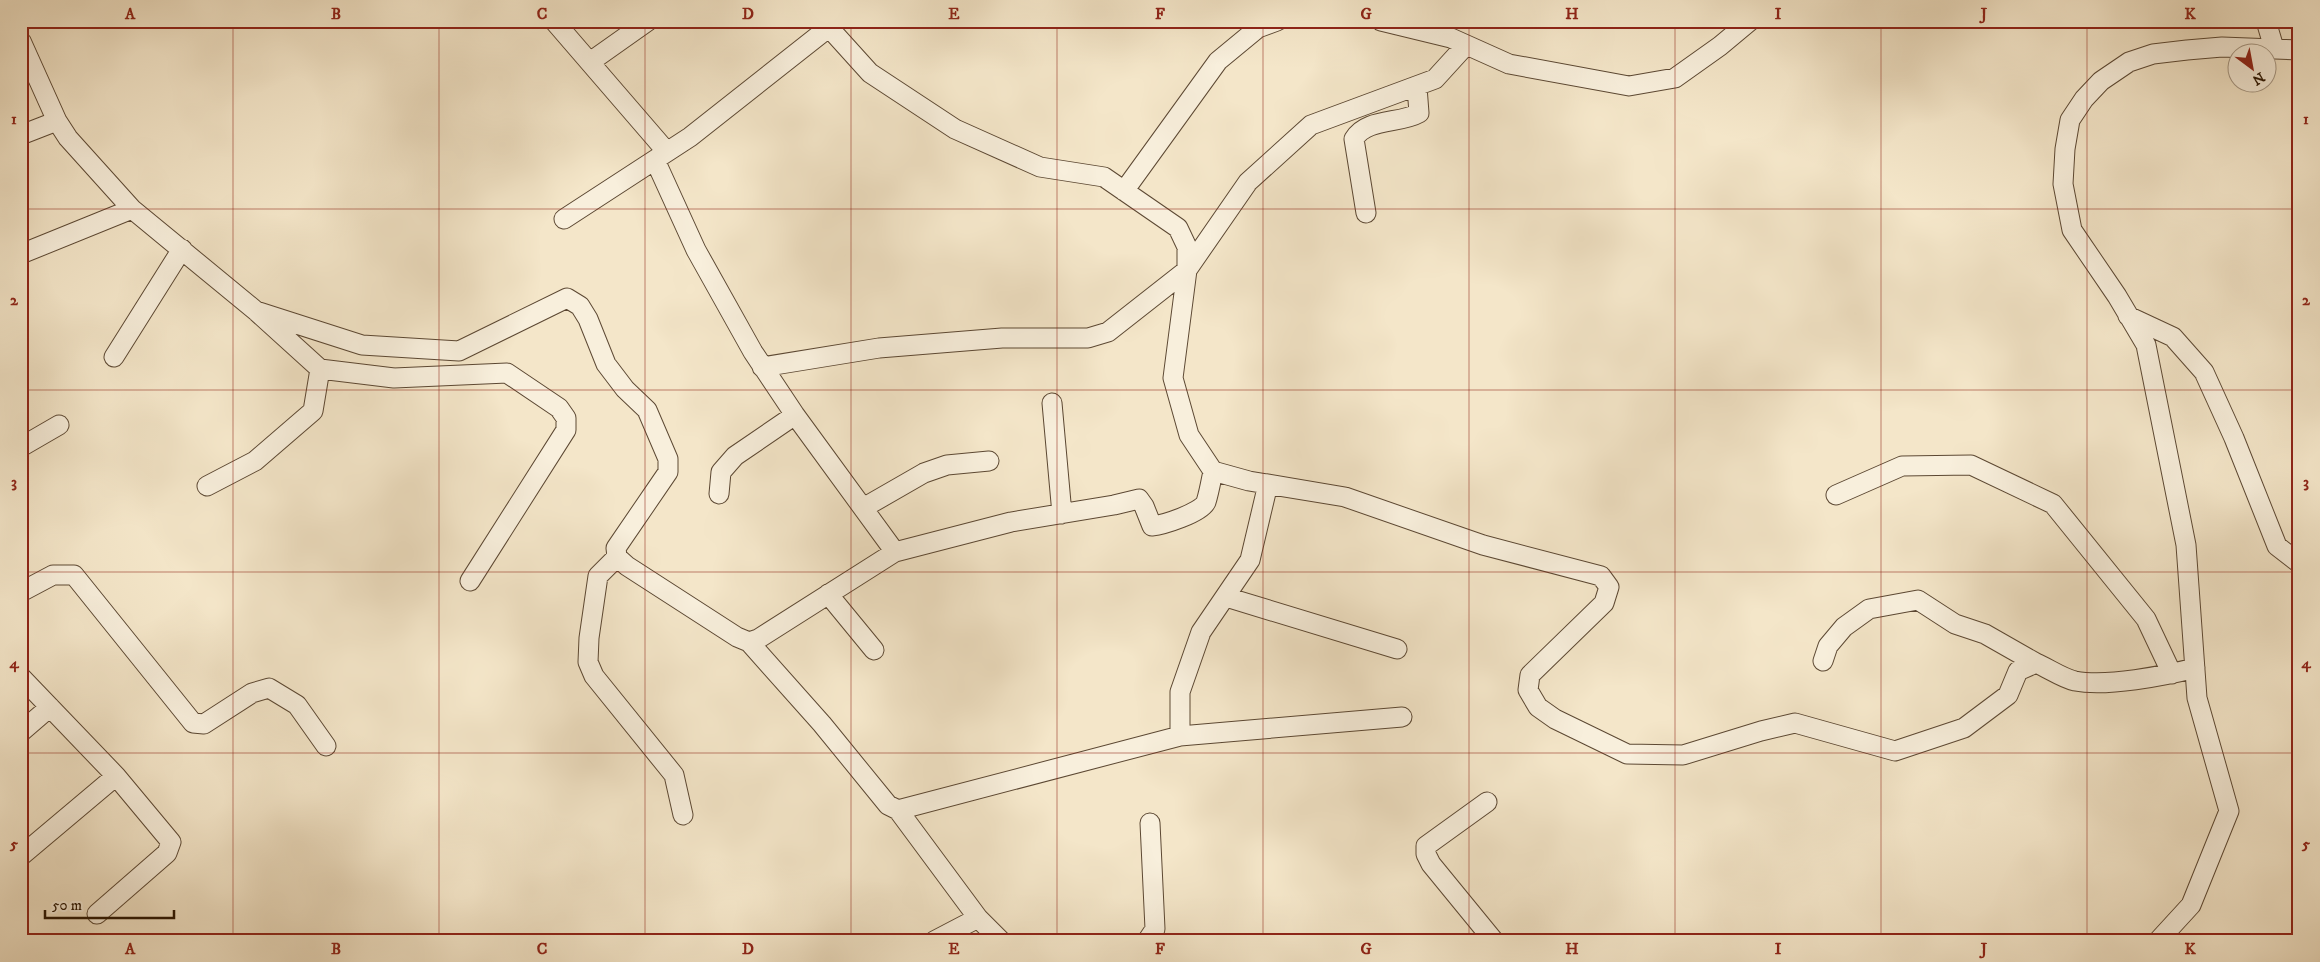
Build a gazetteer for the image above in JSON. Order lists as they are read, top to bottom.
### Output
{
  "scale_bar": "50 m",
  "north": "bottom right",
  "grid": {
    "columns": [
      "A",
      "B",
      "C",
      "D",
      "E",
      "F",
      "G",
      "H",
      "I",
      "J",
      "K"
    ],
    "rows": [
      "1",
      "2",
      "3",
      "4",
      "5"
    ]
  }
}
